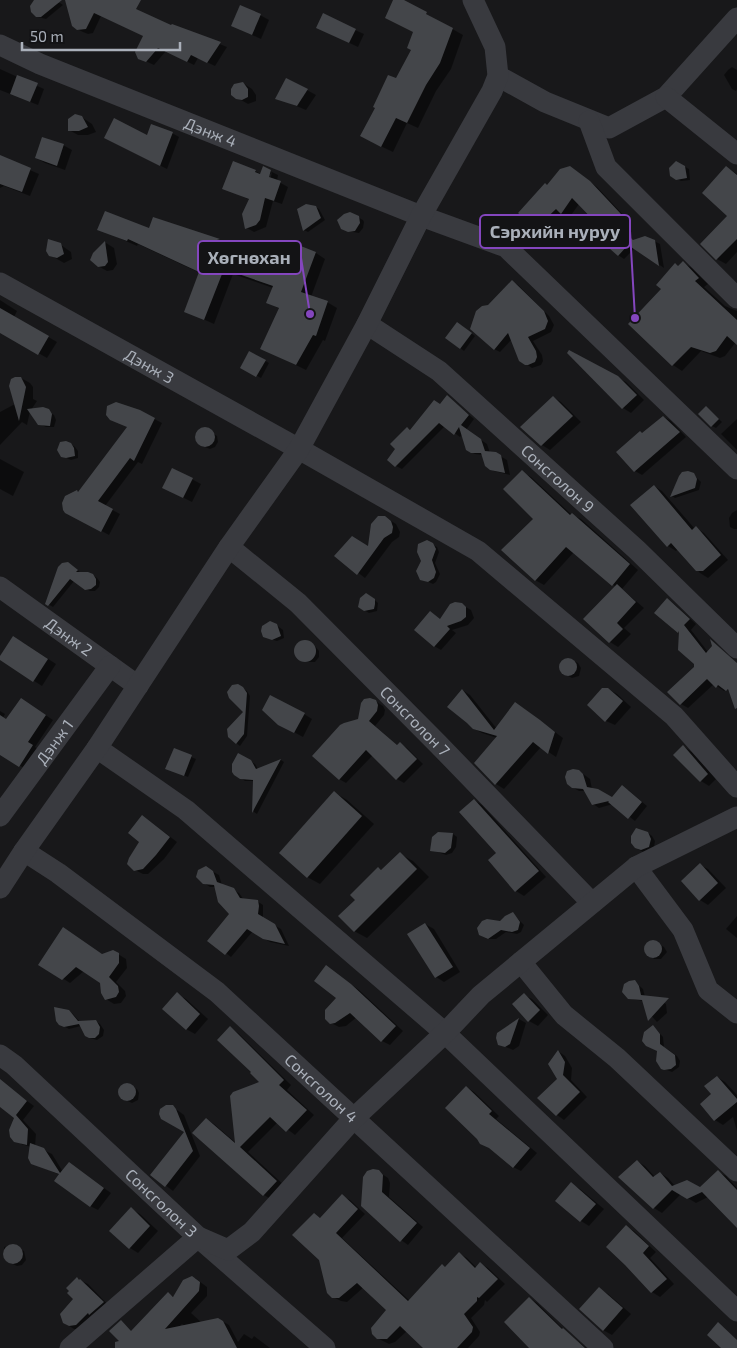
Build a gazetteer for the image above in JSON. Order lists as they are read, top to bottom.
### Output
{
  "streets": {
    "street": [
      "Дэнж 4",
      "Дэнж 3",
      "Сонсголон 9",
      "Дэнж 2",
      "Сонсголон 7",
      "Дэнж 1",
      "Сонсголон 4",
      "Сонсголон 3"
    ]
  },
  "crossings": [
    ["Дэнж 2", "Дэнж 1"]
  ],
  "places": ["Хөгнөхан", "Сэрхийн нуруу"],
  "scale_bar": "50 m"
}
